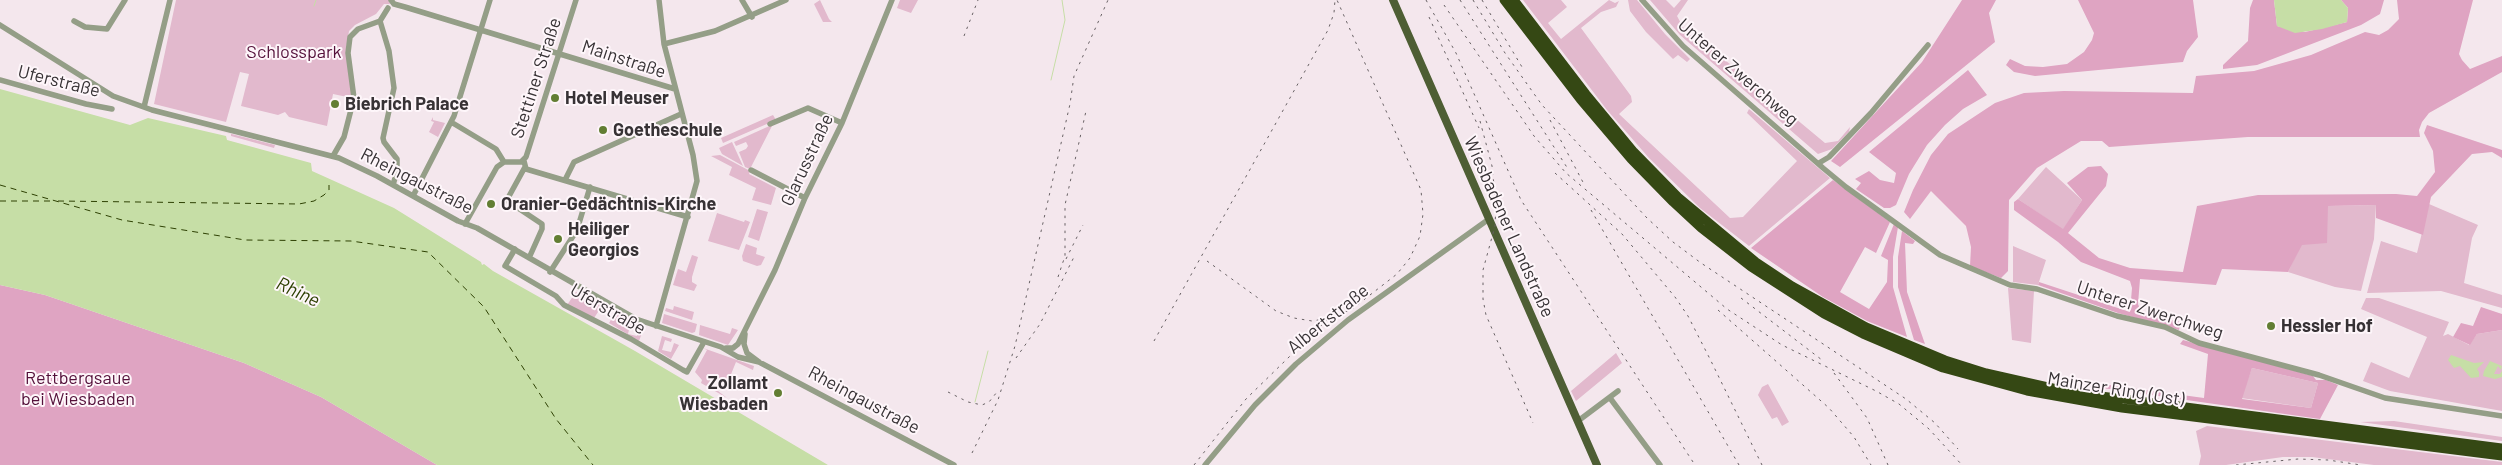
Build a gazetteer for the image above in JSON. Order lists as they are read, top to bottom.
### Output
{
  "streets": {
    "highway": ["Mainzer Ring (Ost)"],
    "main road": ["Wiesbadener Landstraße"],
    "street": [
      "Mainstraße",
      "Unterer Zwerchweg",
      "Stettiner Straße",
      "Uferstraße",
      "Glarusstraße",
      "Rheingaustraße",
      "Albertstraße"
    ]
  },
  "crossings": [
    ["Mainstraße", "Stettiner Straße"],
    ["Stettiner Straße", "Rheingaustraße"],
    ["Uferstraße", "Rheingaustraße"],
    ["Glarusstraße", "Rheingaustraße"],
    ["Wiesbadener Landstraße", "Albertstraße"]
  ],
  "water": ["Rhine"],
  "parks": ["Schlosspark", "Rettbergsaue bei Wiesbaden"],
  "places": [
    "Hotel Meuser",
    "Biebrich Palace",
    "Goetheschule",
    "Oranier-Gedächtnis-Kirche",
    "Heiliger Georgios",
    "Hessler Hof",
    "Zollamt Wiesbaden"
  ]
}
